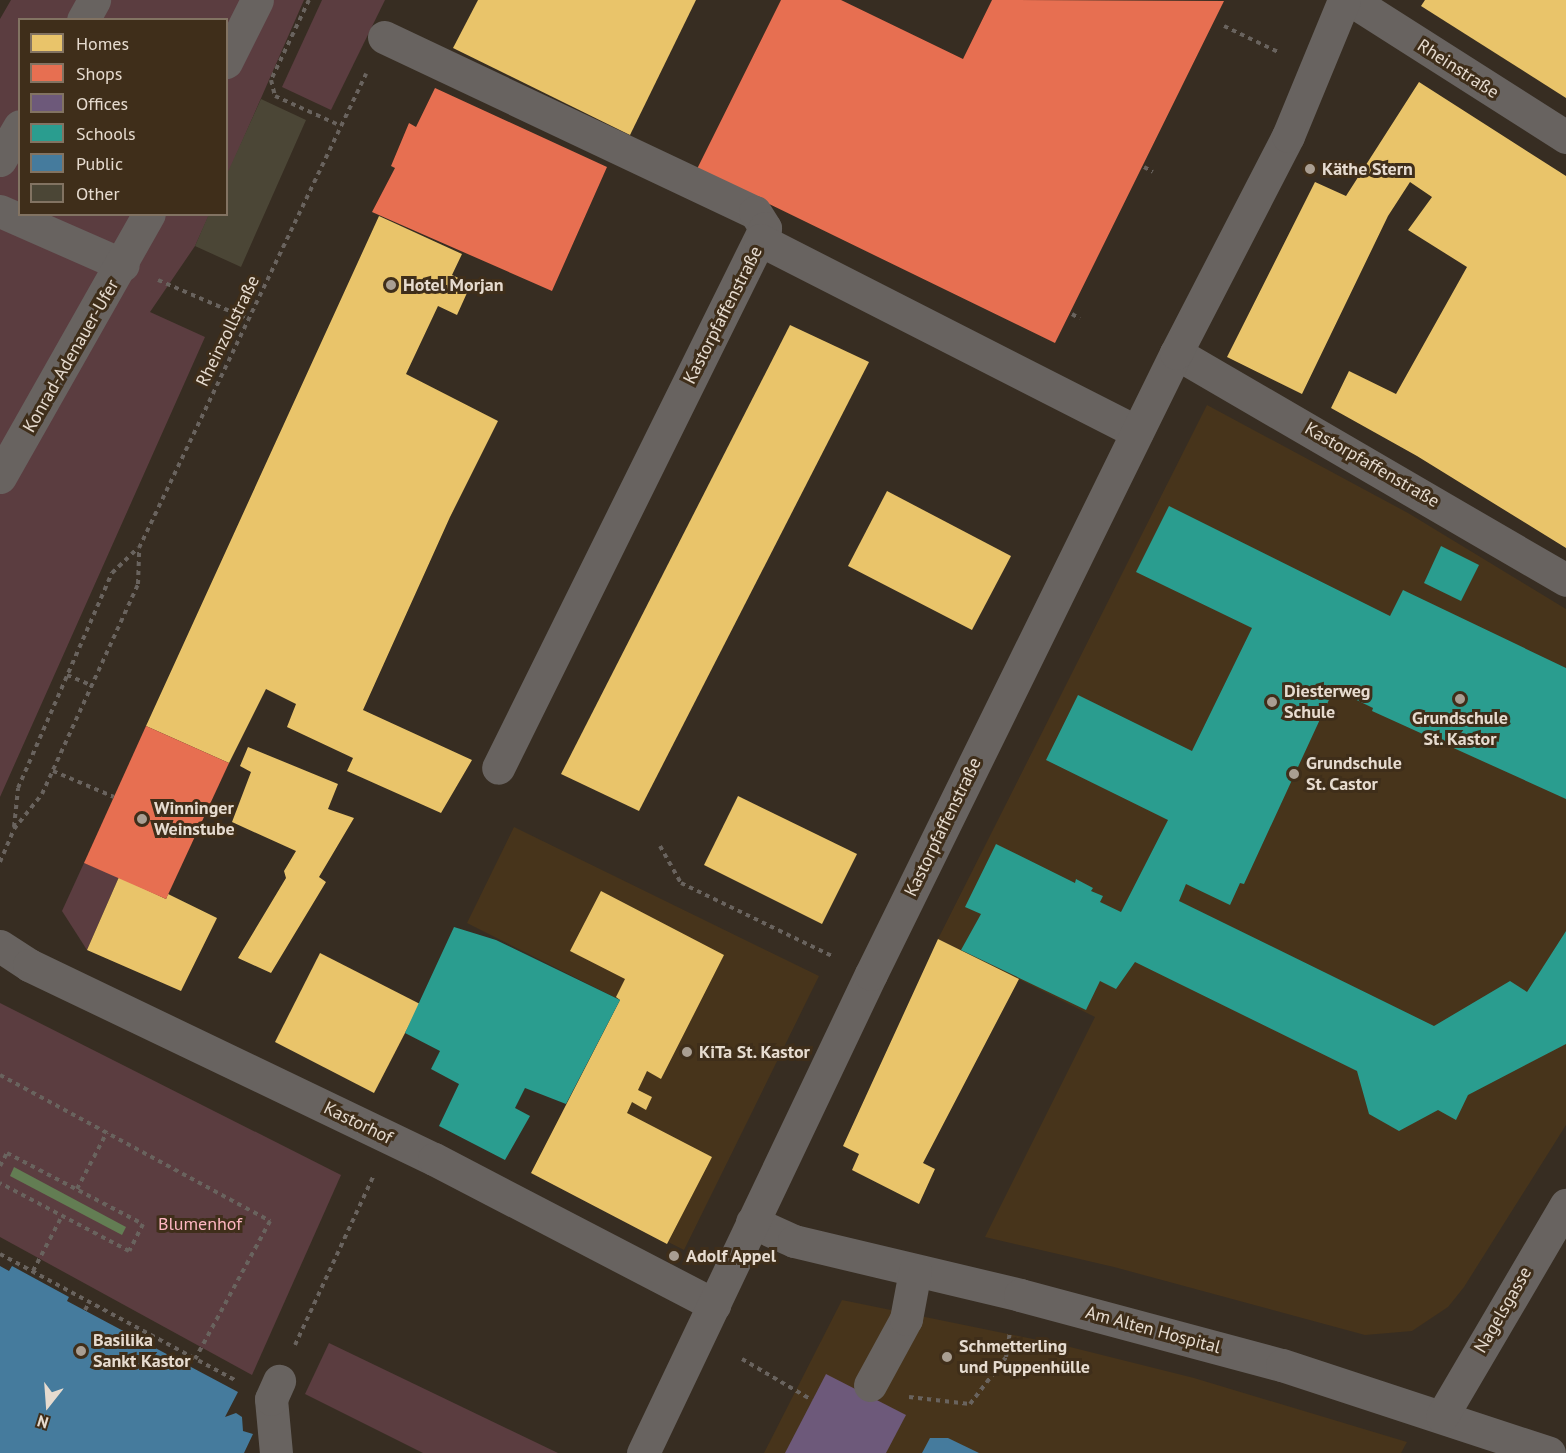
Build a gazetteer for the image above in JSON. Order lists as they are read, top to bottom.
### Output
{
  "streets": {
    "street": [
      "Rheinstraße",
      "Kastorpfaffenstraße",
      "Konrad-Adenauer-Ufer",
      "Kastorhof",
      "Nagelsgasse",
      "Am Alten Hospital"
    ],
    "path": ["Rheinzollstraße"]
  },
  "crossings": [
    ["Kastorpfaffenstraße", "Am Alten Hospital"],
    ["Nagelsgasse", "Am Alten Hospital"]
  ],
  "parks": ["Blumenhof"],
  "places": [
    "Käthe Stern",
    "Hotel Morjan",
    "Grundschule St. Kastor",
    "Diesterweg Schule",
    "Grundschule St. Castor",
    "Winninger Weinstube",
    "KiTa St. Kastor",
    "Adolf Appel",
    "Basilika Sankt Kastor",
    "Schmetterling und Puppenhülle"
  ],
  "legend": [
    "Homes",
    "Shops",
    "Offices",
    "Schools",
    "Public",
    "Other"
  ],
  "north": "bottom"
}
